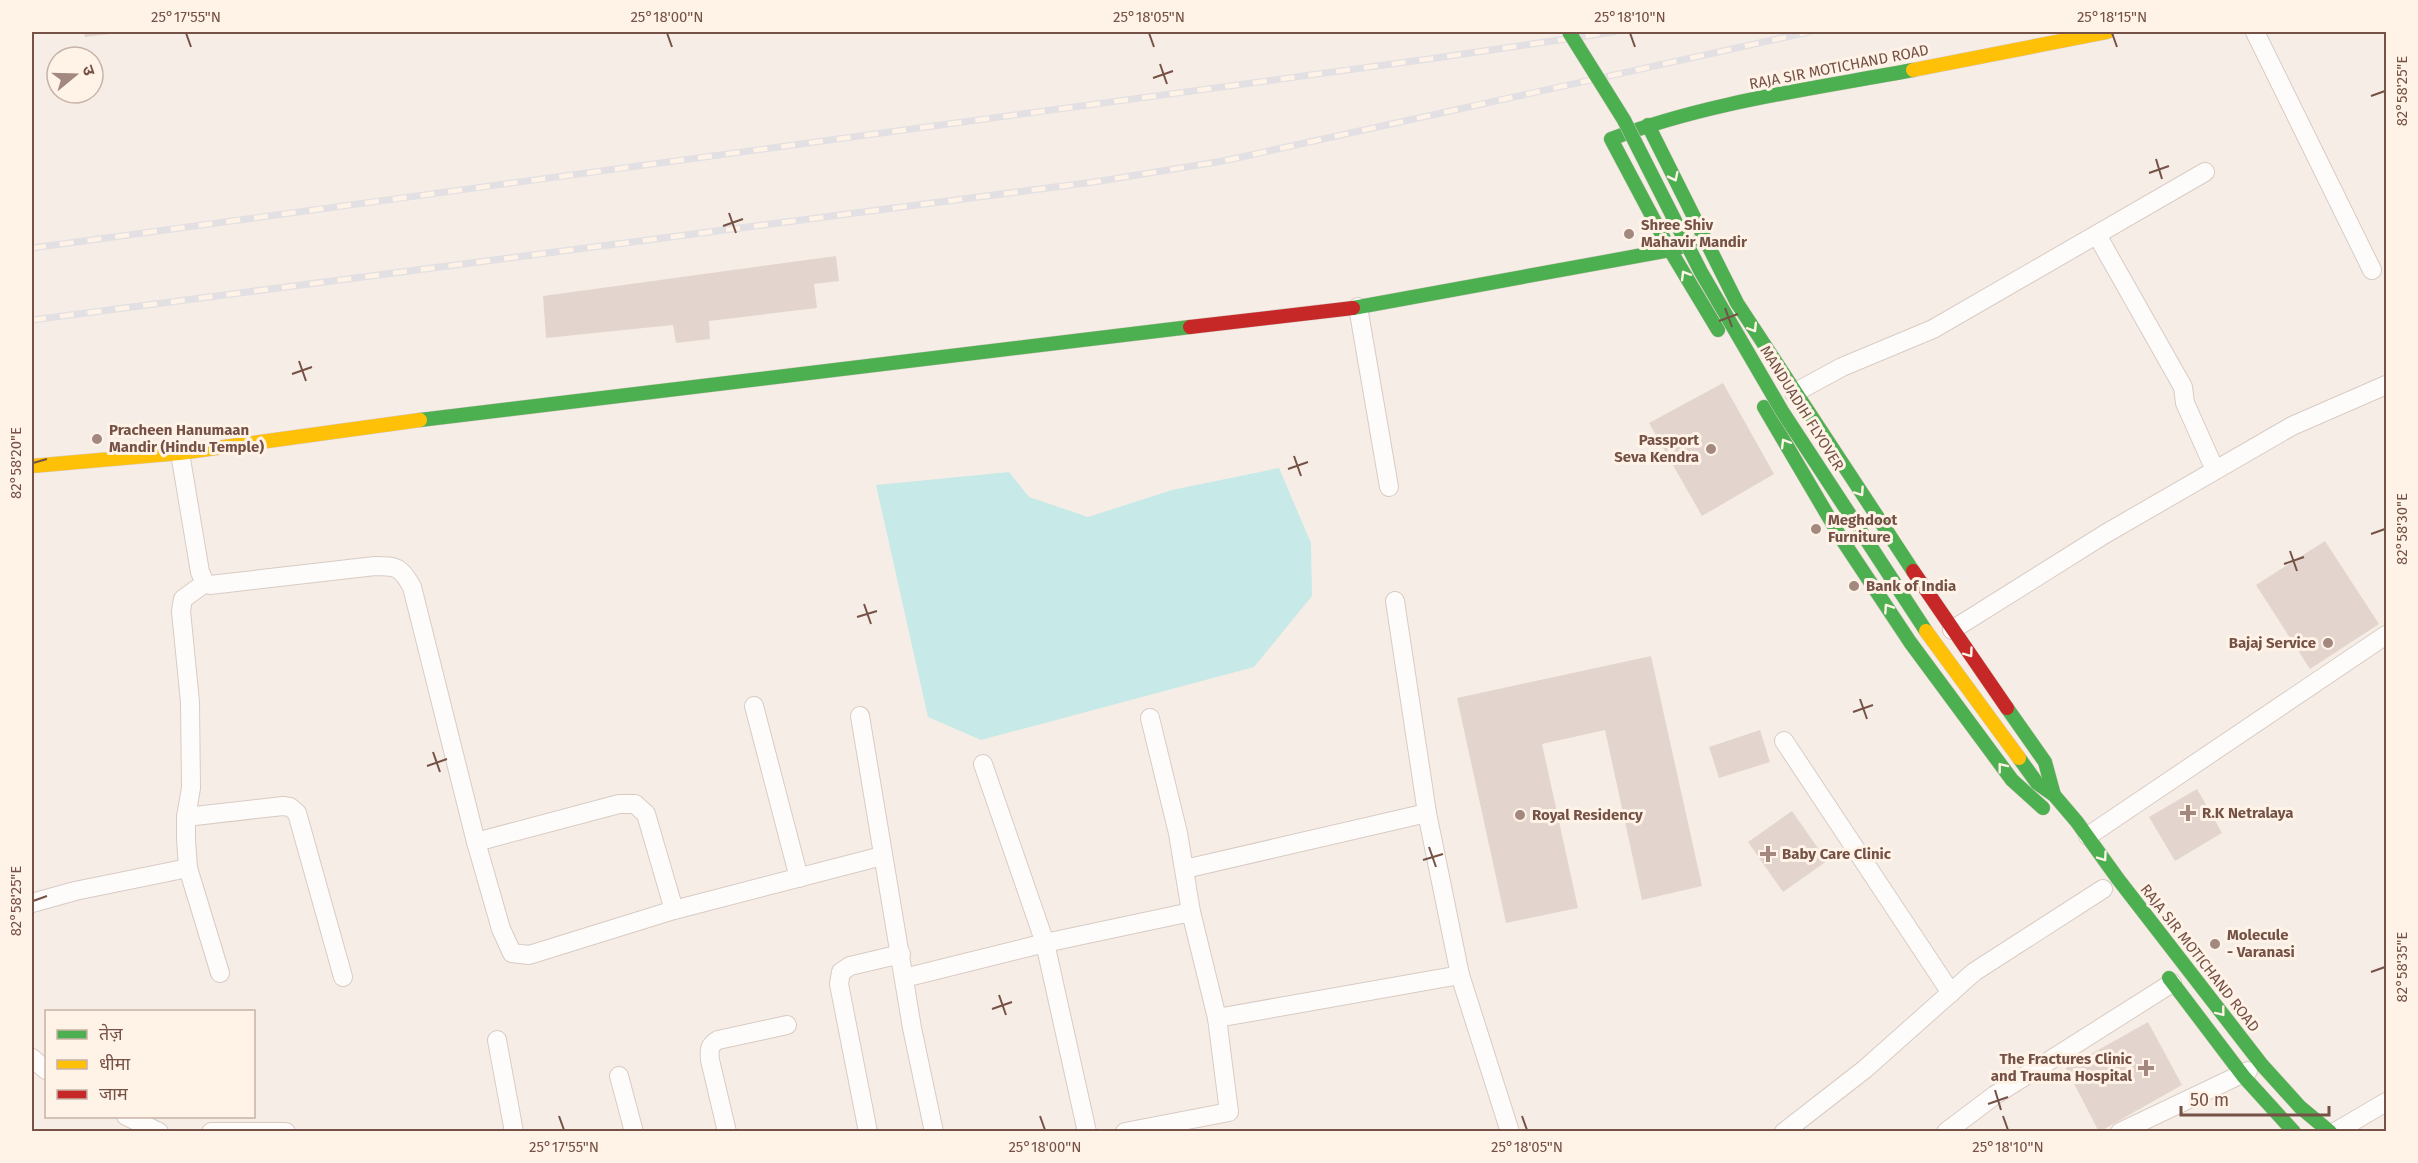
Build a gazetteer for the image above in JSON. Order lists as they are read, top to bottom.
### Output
{
  "streets": {
    "street": ["RAJA SIR MOTICHAND ROAD", "MANDUADIH FLYOVER"]
  },
  "crossings": [
    ["RAJA SIR MOTICHAND ROAD", "MANDUADIH FLYOVER"]
  ],
  "places": {
    "other": [
      "Shree Shiv Mahavir Mandir",
      "Pracheen Hanumaan Mandir (Hindu Temple)",
      "Passport Seva Kendra",
      "Meghdoot Furniture",
      "Bank of India",
      "Bajaj Service",
      "Royal Residency",
      "Molecule - Varanasi"
    ],
    "health": ["R.K Netralaya", "Baby Care Clinic", "The Fractures Clinic and Trauma Hospital"]
  },
  "legend": ["तेज़", "धीमा", "जाम"],
  "scale_bar": "50 m",
  "north": "right",
  "coordinates": [
    "25°17'55\"N",
    "25°18'00\"N",
    "25°18'05\"N",
    "25°18'10\"N",
    "25°18'15\"N",
    "82°58'25\"E",
    "82°58'20\"E",
    "82°58'30\"E",
    "82°58'35\"E"
  ]
}
